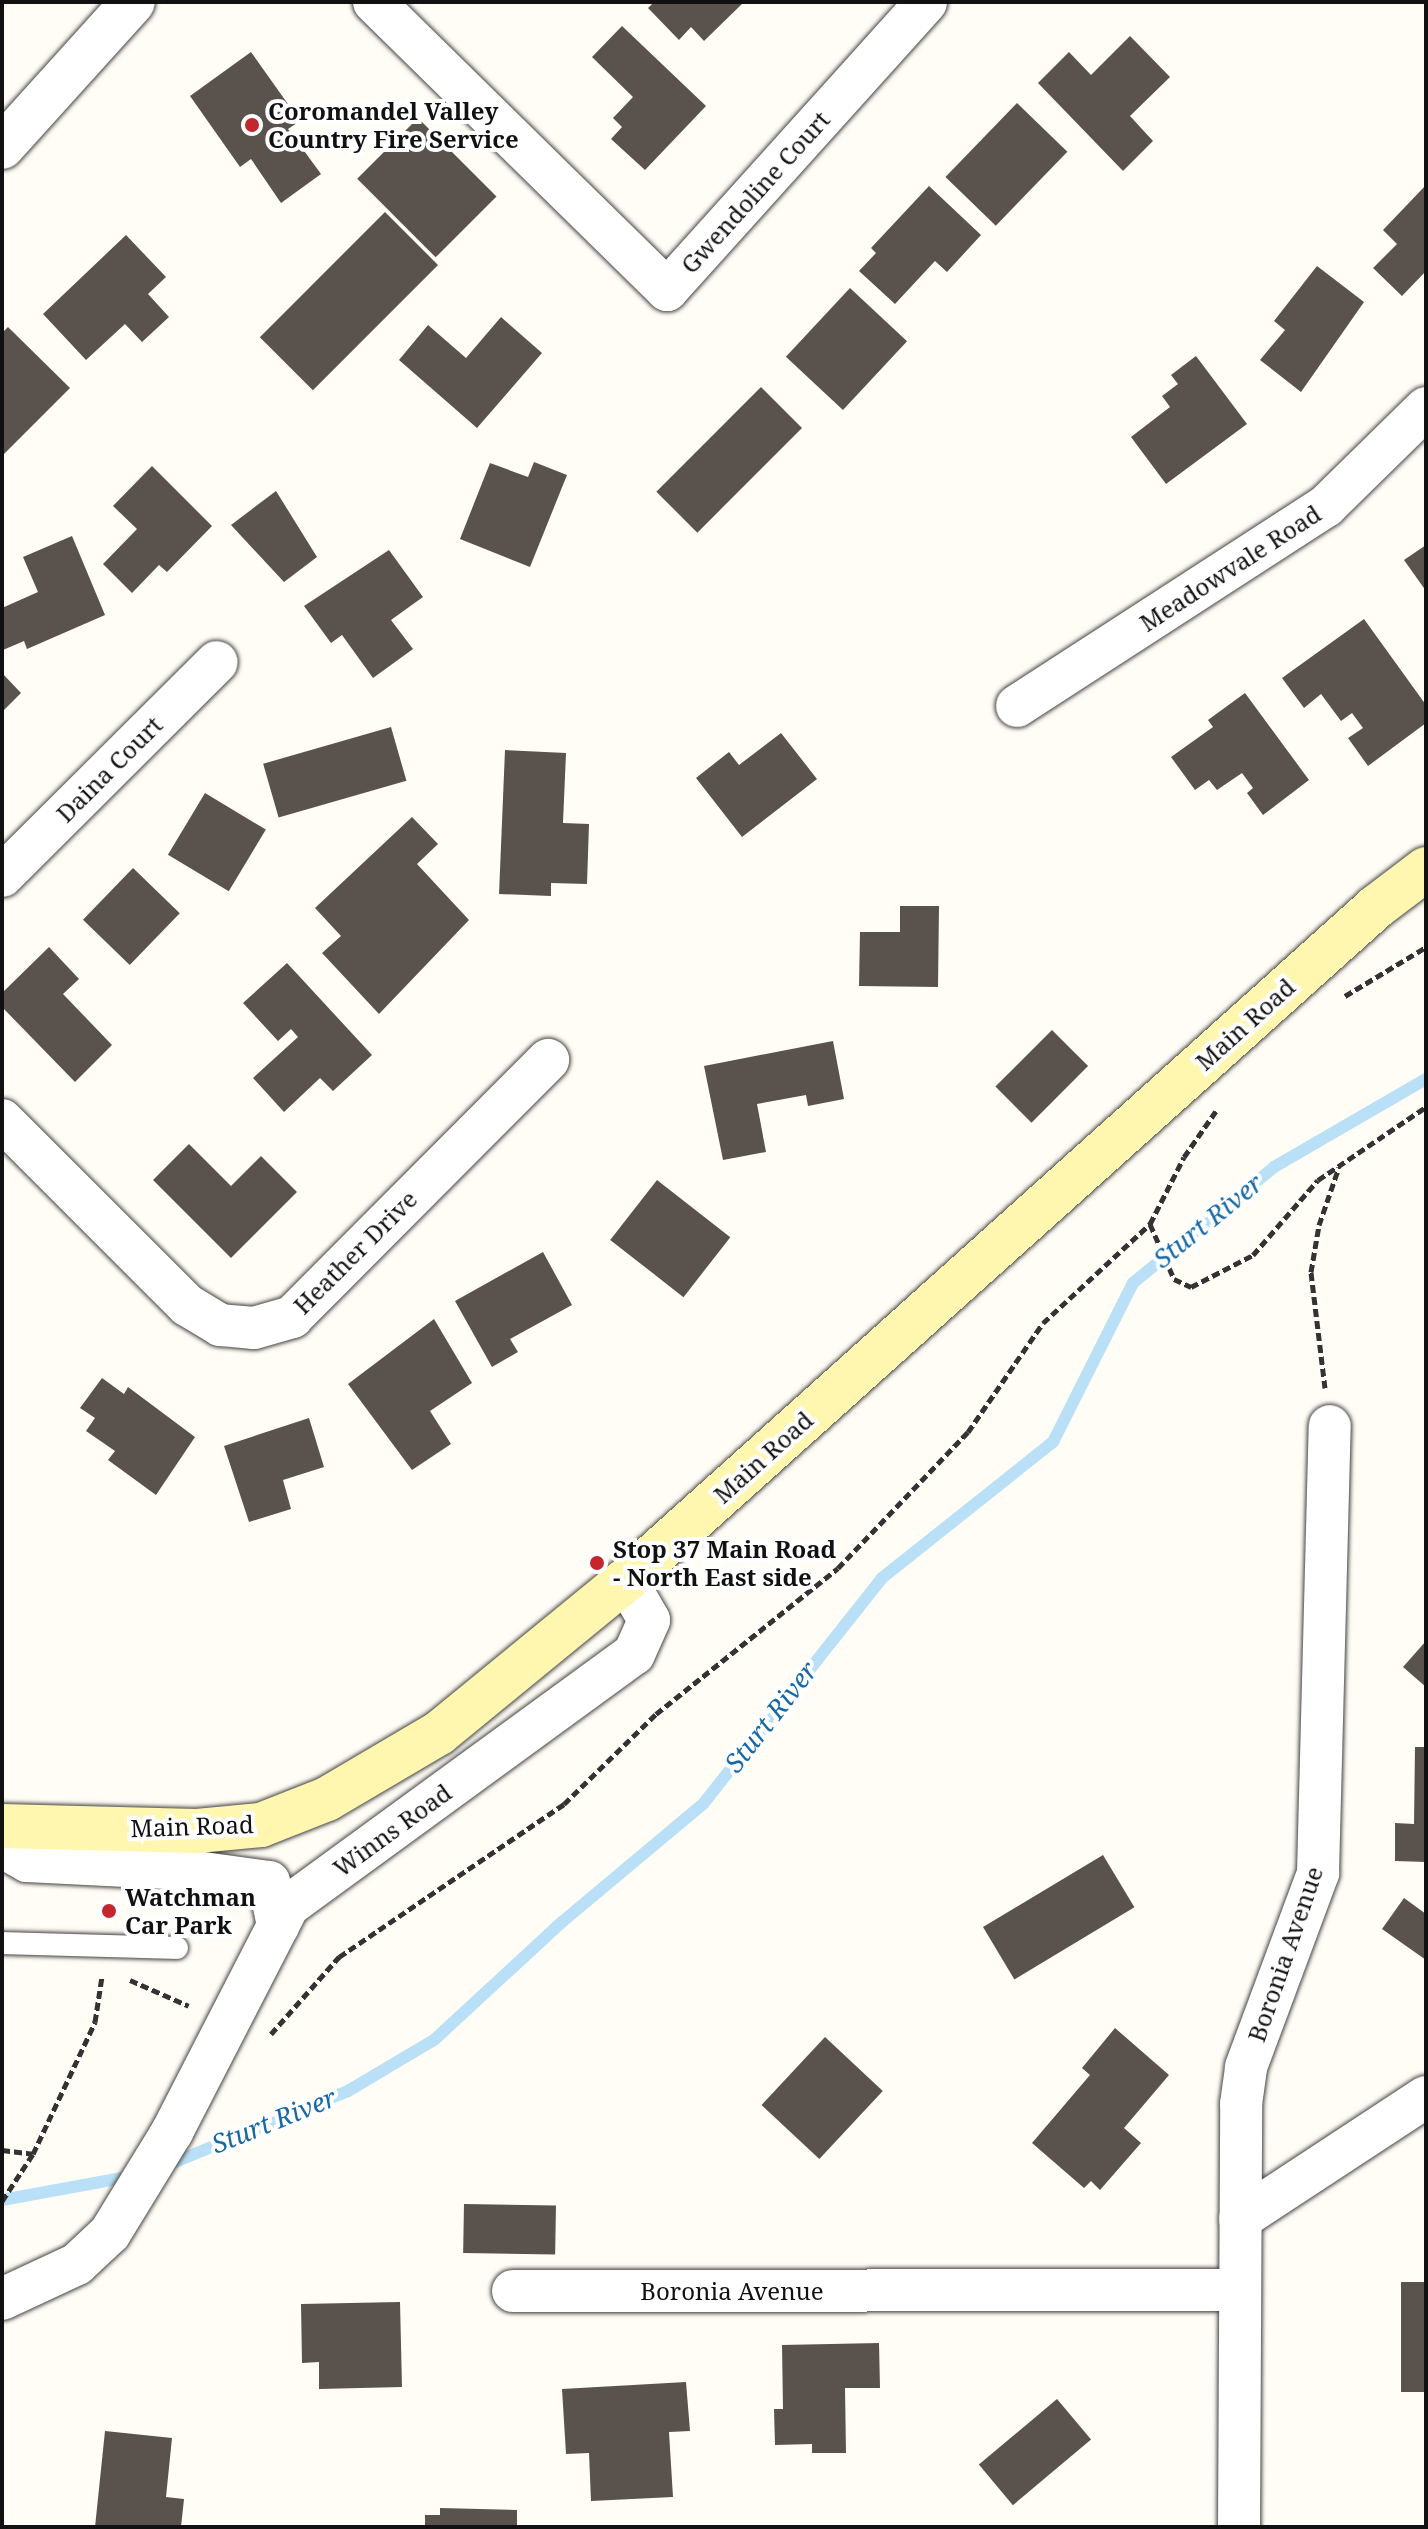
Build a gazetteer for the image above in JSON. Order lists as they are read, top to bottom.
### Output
{
  "streets": {
    "main road": ["Main Road"],
    "street": [
      "Gwendoline Court",
      "Meadowvale Road",
      "Daina Court",
      "Heather Drive",
      "Winns Road",
      "Boronia Avenue"
    ]
  },
  "crossings": [
    ["Main Road", "Winns Road"]
  ],
  "water": ["Sturt River"],
  "places": ["Coromandel Valley Country Fire Service", "Stop 37 Main Road - North East side", "Watchman Car Park"]
}
